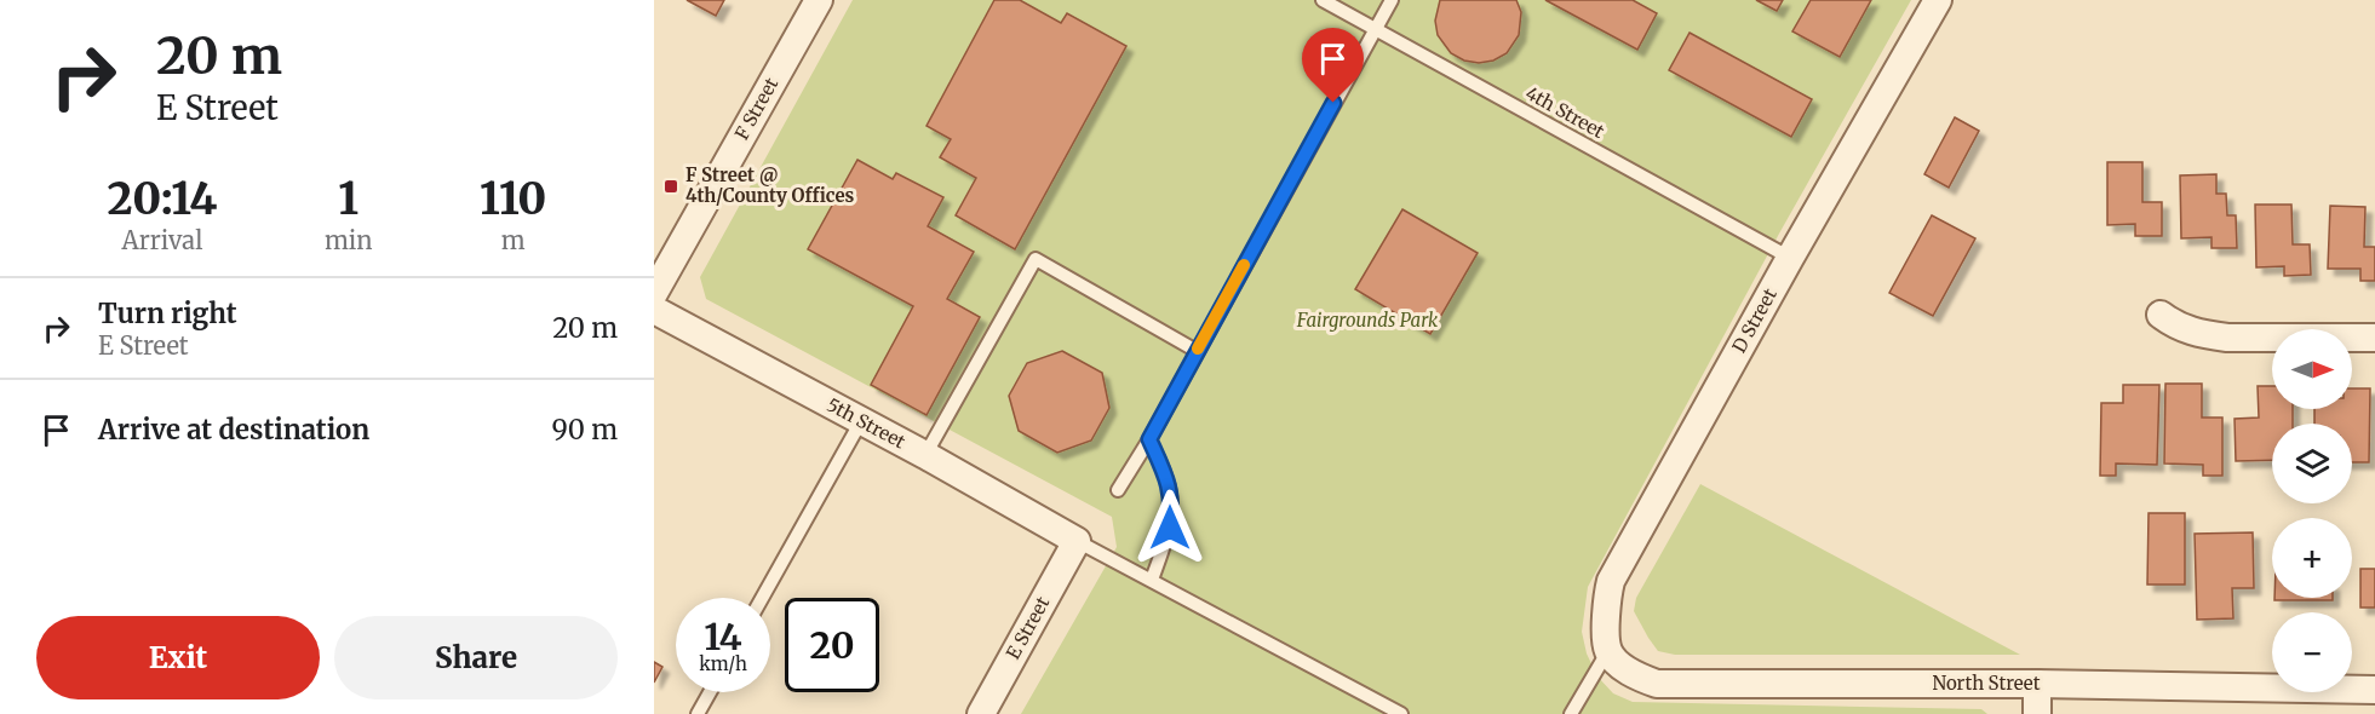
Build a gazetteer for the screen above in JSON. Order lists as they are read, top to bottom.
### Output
{
  "streets": {
    "street": [
      "F Street",
      "D Street",
      "5th Street",
      "E Street",
      "North Street"
    ],
    "lane": ["4th Street"]
  },
  "crossings": [
    ["4th Street", "D Street"],
    ["D Street", "North Street"],
    ["5th Street", "E Street"]
  ],
  "parks": ["Fairgrounds Park"],
  "places": {
    "transit": ["F Street @ 4th/County Offices"]
  },
  "north": "right",
  "page": {
    "turn": ["20 m", "E Street"],
    "eta": [
      "20:14",
      "Arrival",
      "1",
      "min",
      "110",
      "m"
    ],
    "list": [
      {
        "name": "Turn right",
        "note": "E Street",
        "value": "20 m"
      },
      {
        "name": "Arrive at destination",
        "value": "90 m"
      }
    ],
    "map_buttons": ["+", "−"],
    "speed": "14 km/h",
    "limit": "20",
    "buttons": ["Exit", "Share"]
  }
}
